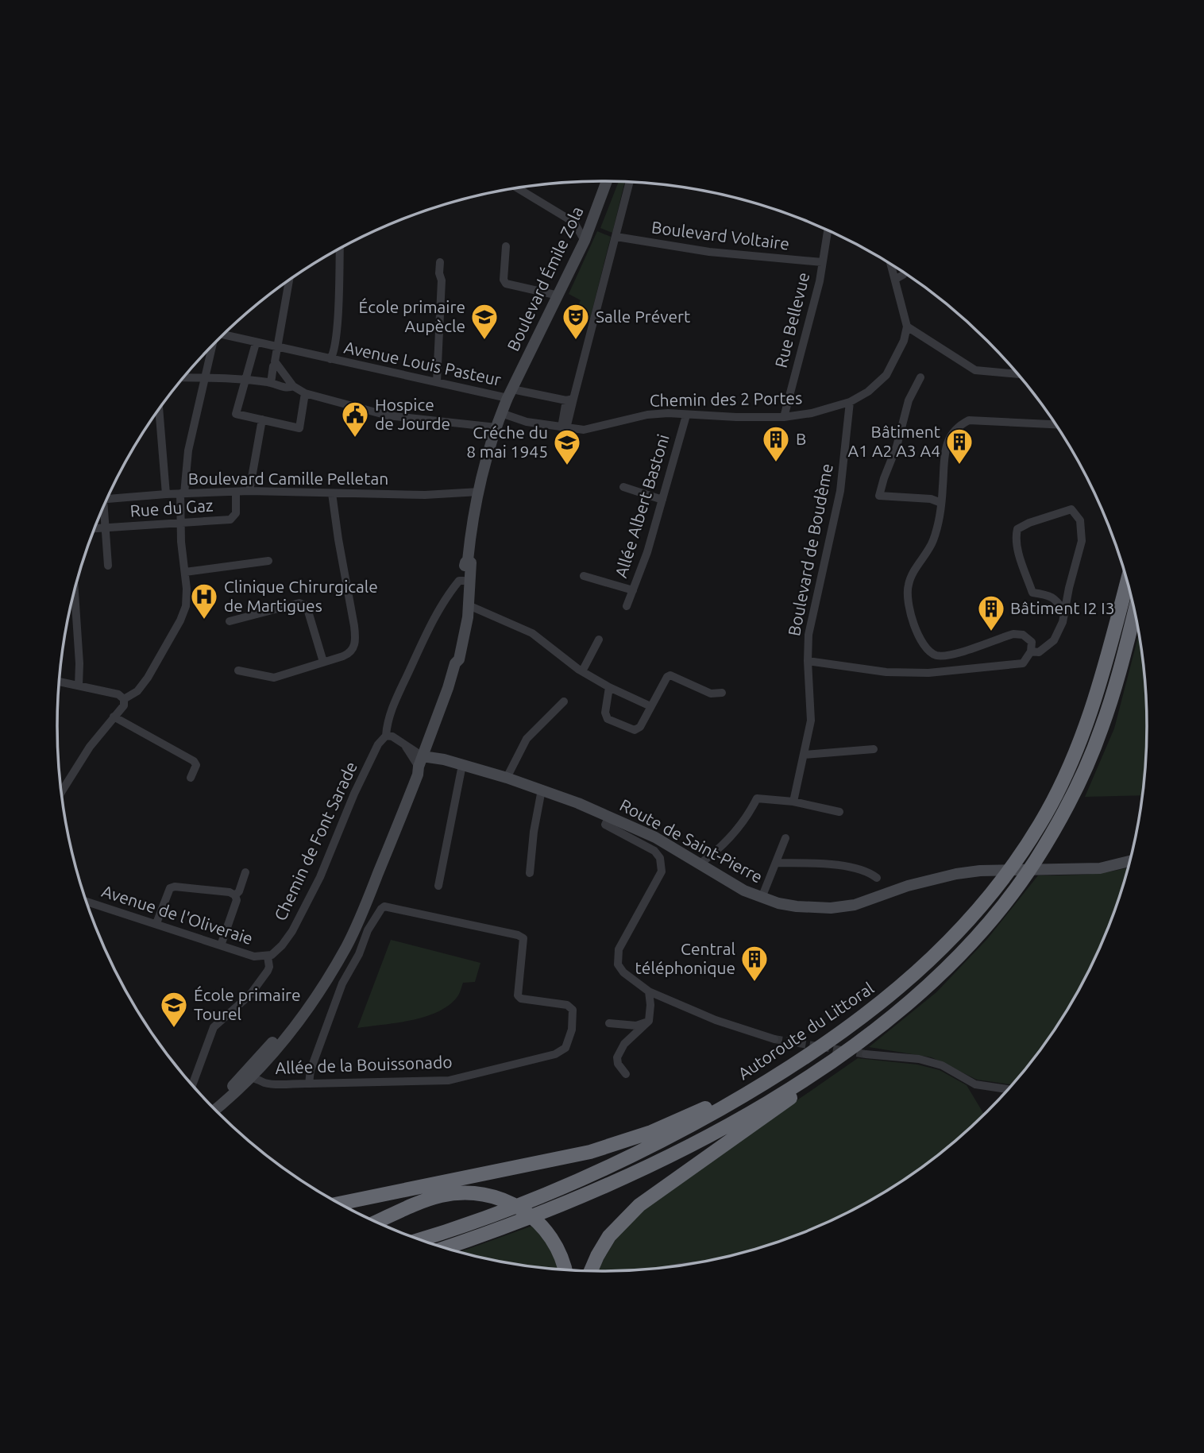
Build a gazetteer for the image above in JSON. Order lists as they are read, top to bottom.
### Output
{
  "streets": {
    "highway": ["Autoroute du Littoral"],
    "main road": ["Boulevard Émile Zola", "Route de Saint-Pierre"],
    "street": [
      "Boulevard Voltaire",
      "Rue Bellevue",
      "Avenue Louis Pasteur",
      "Chemin des 2 Portes",
      "Boulevard Camille Pelletan",
      "Allée Albert Bastoni",
      "Rue du Gaz",
      "Boulevard de Boudème",
      "Chemin de Font Sarade",
      "Avenue de l'Oliveraie",
      "Allée de la Bouissonado"
    ]
  },
  "crossings": [
    ["Boulevard Voltaire", "Rue Bellevue"],
    ["Boulevard Émile Zola", "Avenue Louis Pasteur"],
    ["Boulevard Émile Zola", "Chemin des 2 Portes"],
    ["Boulevard Émile Zola", "Boulevard Camille Pelletan"],
    ["Boulevard Émile Zola", "Route de Saint-Pierre"],
    ["Rue Bellevue", "Chemin des 2 Portes"],
    ["Chemin des 2 Portes", "Allée Albert Bastoni"],
    ["Chemin des 2 Portes", "Boulevard de Boudème"],
    ["Boulevard Camille Pelletan", "Rue du Gaz"],
    ["Chemin de Font Sarade", "Avenue de l'Oliveraie"]
  ],
  "places": {
    "school or university": ["École primaire Aupècle", "Créche du 8 mai 1945", "École primaire Tourel"],
    "theatre": ["Salle Prévert"],
    "public building": ["Hospice de Jourde"],
    "building": [
      "B",
      "Bâtiment A1 A2 A3 A4",
      "Bâtiment I2 I3",
      "Central téléphonique"
    ],
    "hospital": ["Clinique Chirurgicale de Martigues"]
  }
}
